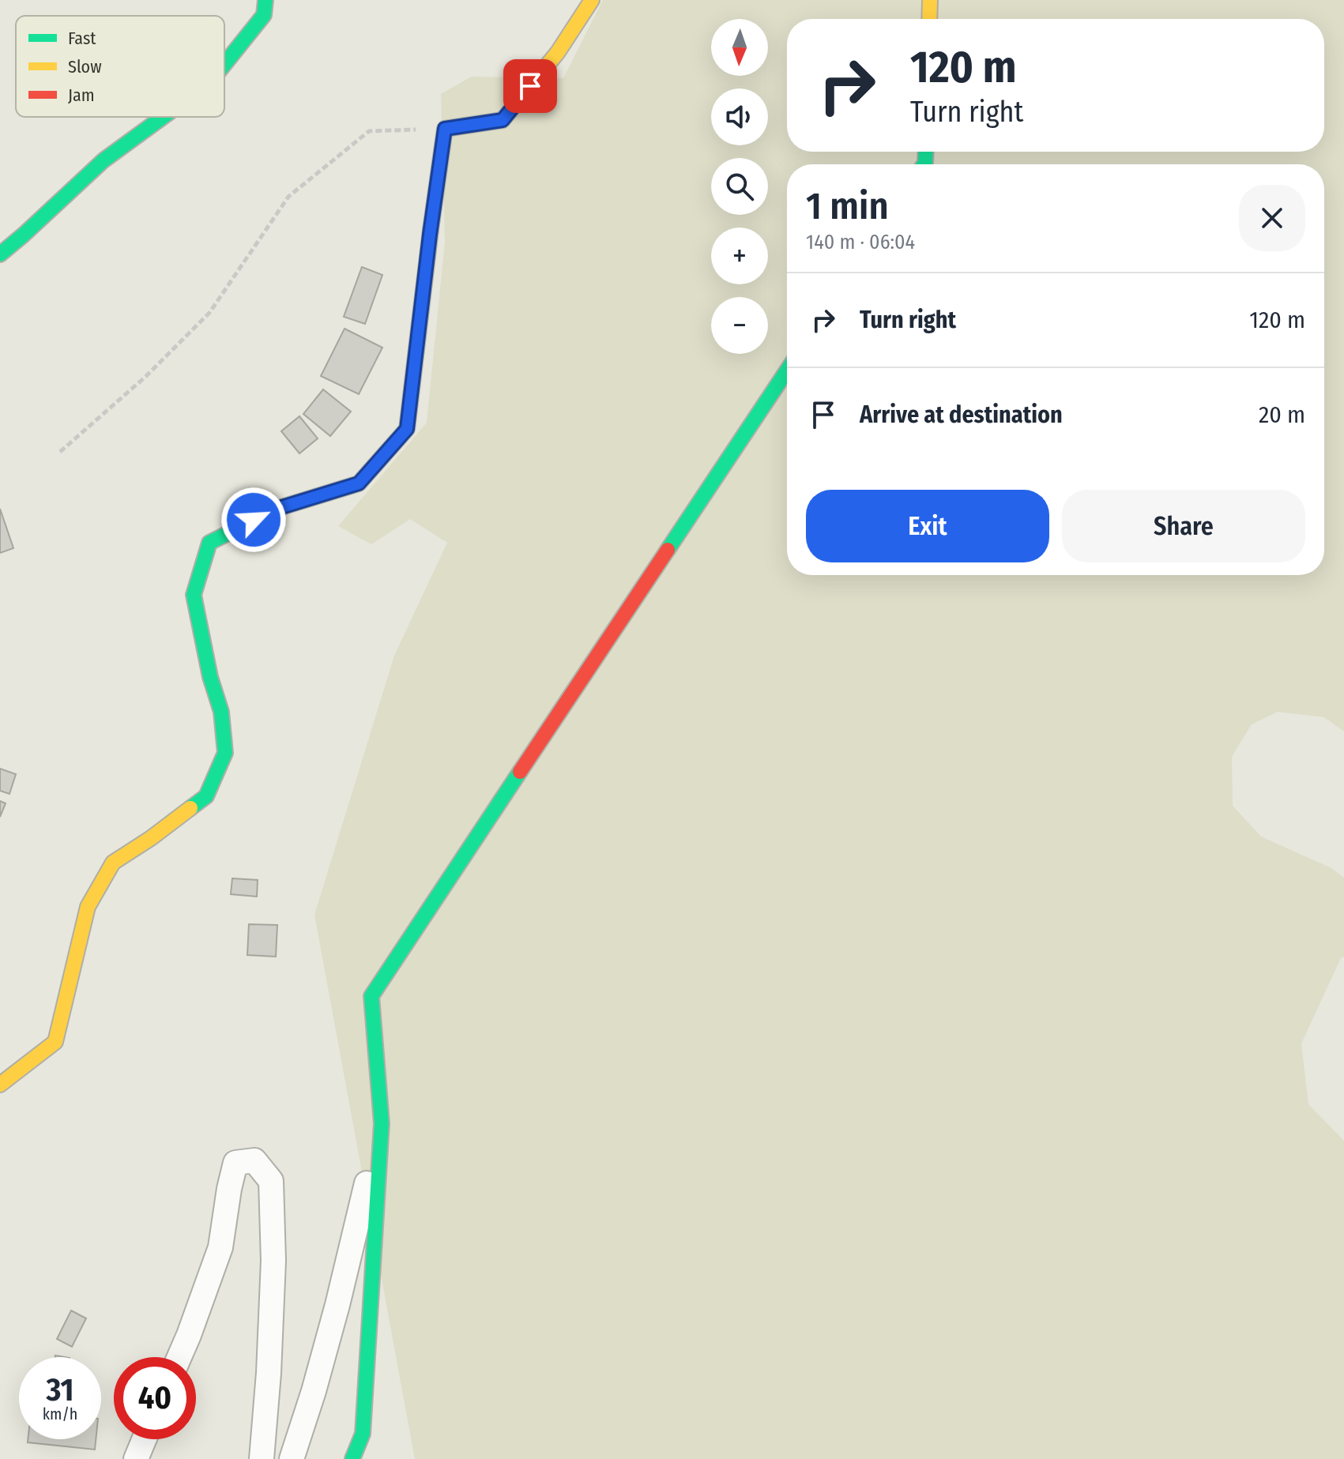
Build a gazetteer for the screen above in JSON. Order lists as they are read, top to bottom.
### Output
{
  "legend": ["Fast", "Slow", "Jam"],
  "north": "bottom",
  "page": {
    "map_buttons": ["+", "−"],
    "turn": ["120 m", "Turn right"],
    "heading": ["1 min", "140 m · 06:04"],
    "list": [
      {
        "name": "Turn right",
        "value": "120 m"
      },
      {
        "name": "Arrive at destination",
        "value": "20 m"
      }
    ],
    "buttons": ["Exit", "Share"],
    "speed": "31 km/h",
    "limit": "40"
  }
}
